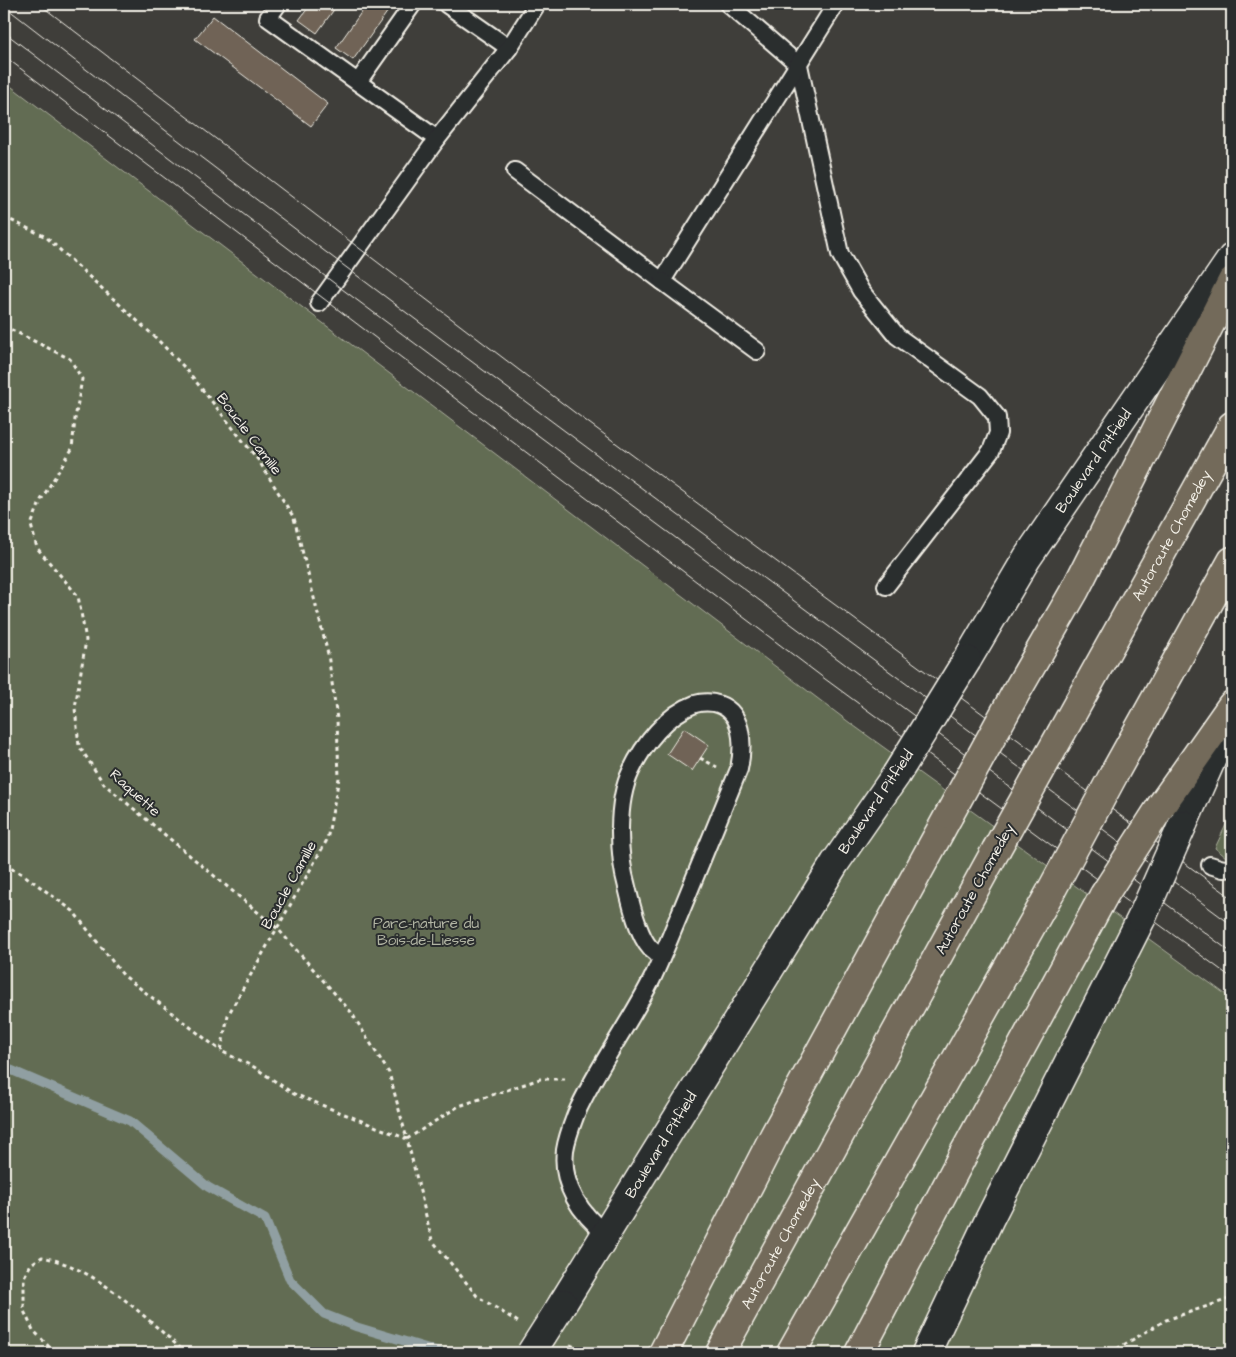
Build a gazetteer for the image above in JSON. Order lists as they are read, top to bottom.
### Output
{
  "streets": {
    "highway": ["Autoroute Chomedey"],
    "main road": ["Boulevard Pitfield"],
    "path": ["Boucle Camille", "Raquette"]
  },
  "crossings": [
    ["Boucle Camille", "Raquette"]
  ],
  "parks": ["Parc-nature du Bois-de-Liesse"]
}
